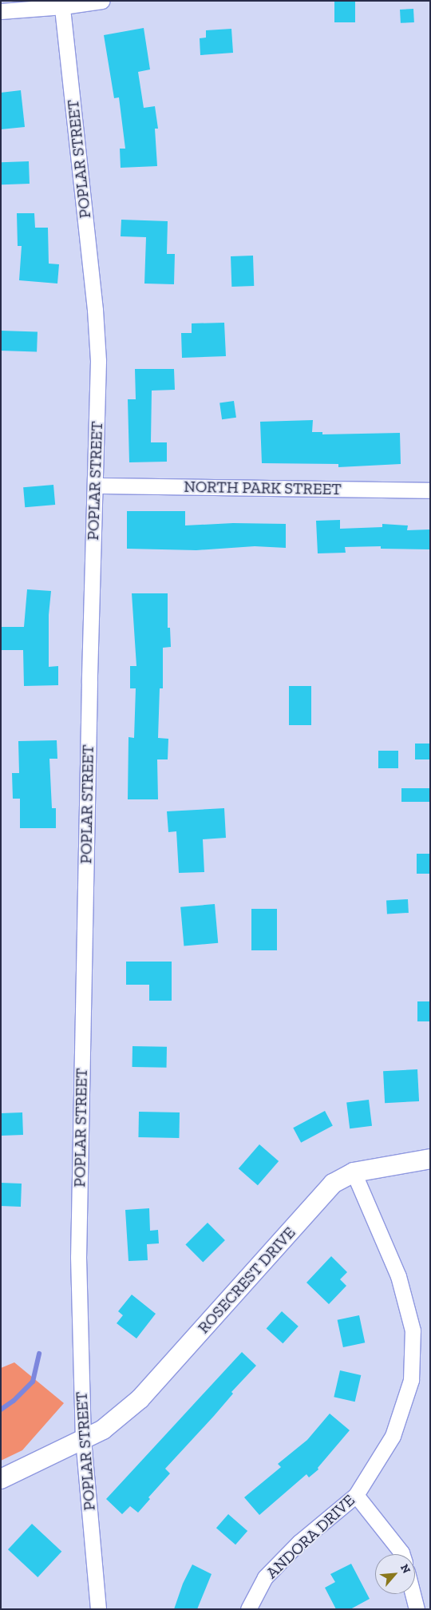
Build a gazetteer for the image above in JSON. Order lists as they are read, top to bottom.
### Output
{
  "streets": {
    "street": [
      "POPLAR STREET",
      "NORTH PARK STREET",
      "ROSECREST DRIVE",
      "ANDORA DRIVE"
    ]
  },
  "crossings": [
    ["POPLAR STREET", "NORTH PARK STREET"],
    ["POPLAR STREET", "ROSECREST DRIVE"],
    ["ROSECREST DRIVE", "ANDORA DRIVE"]
  ],
  "north": "top right"
}
